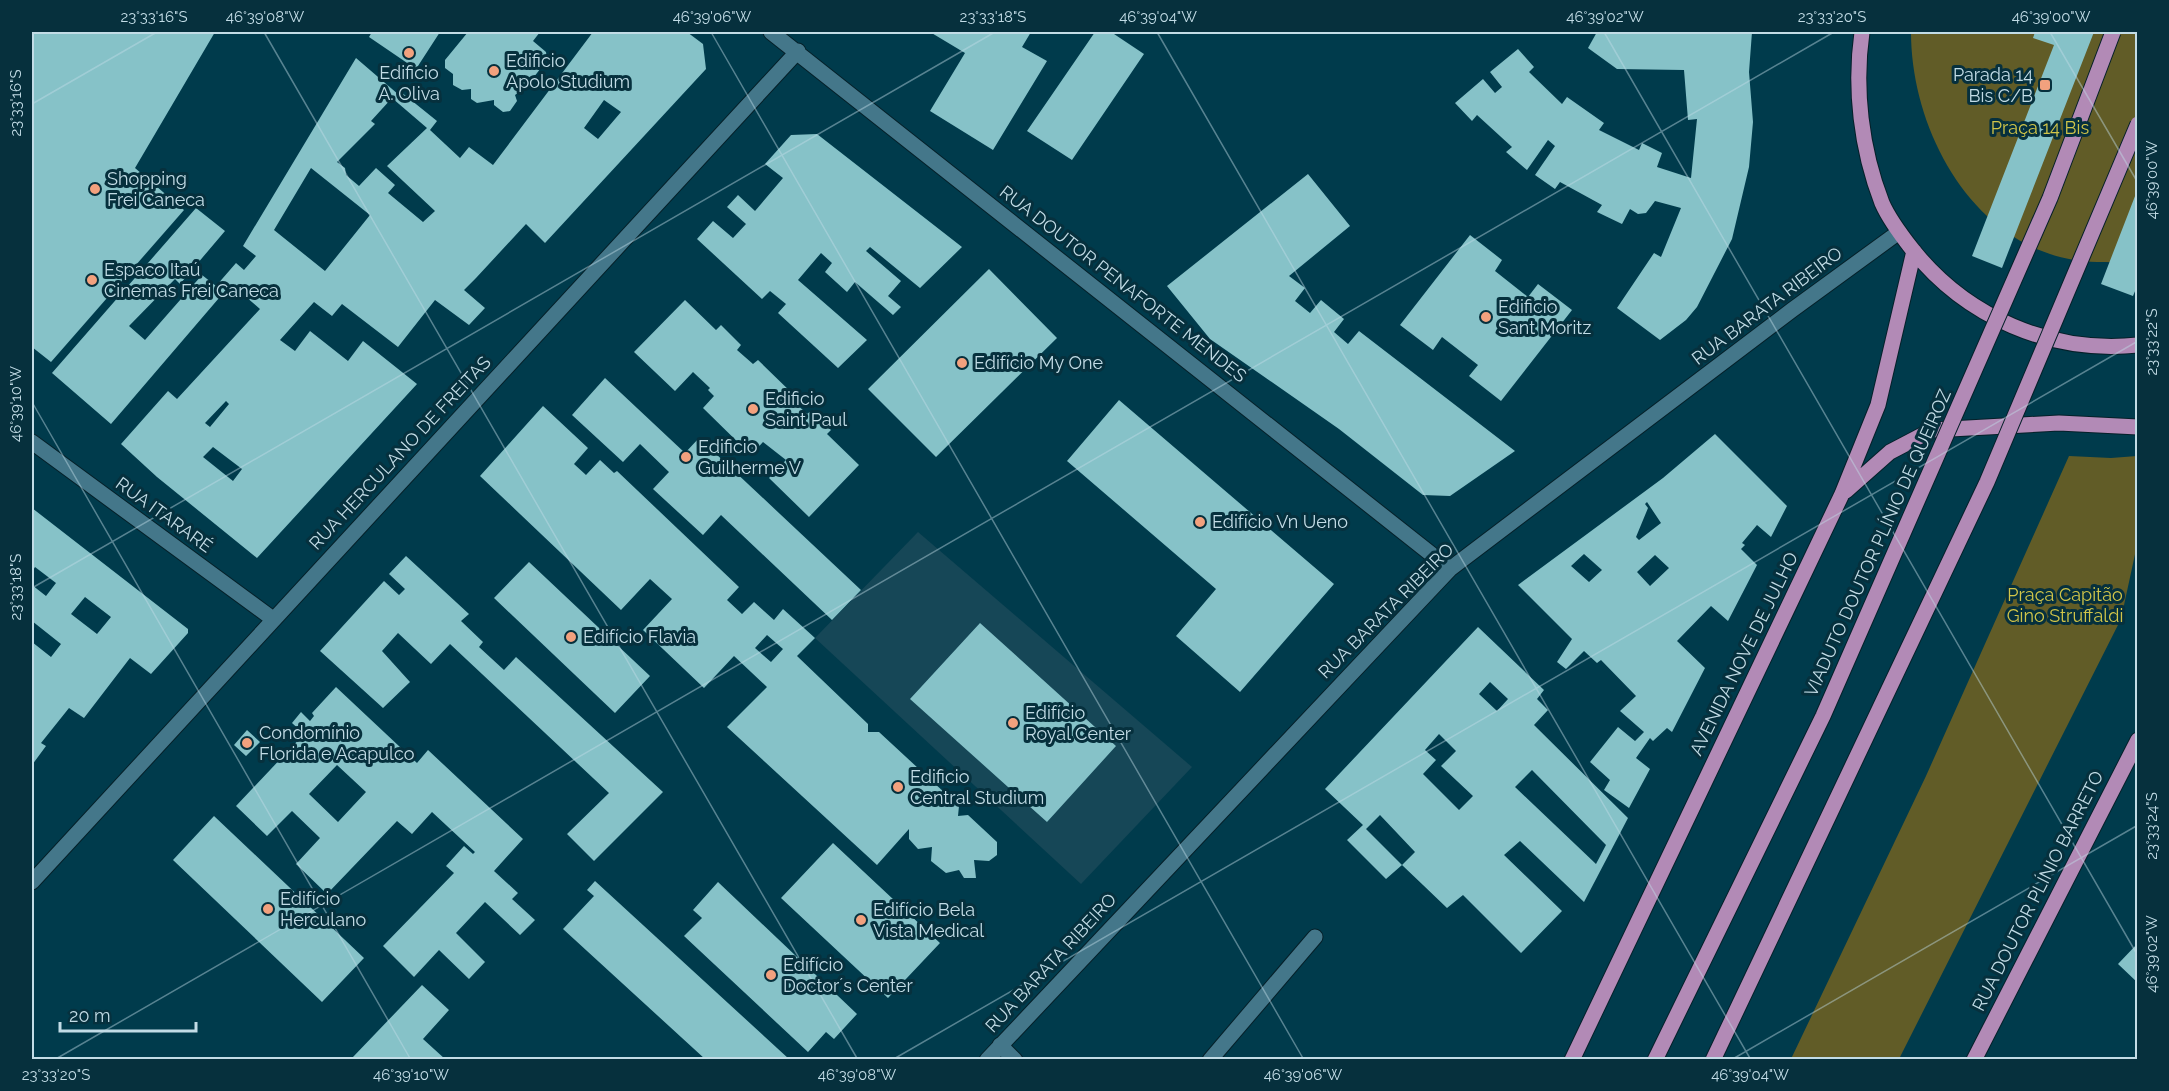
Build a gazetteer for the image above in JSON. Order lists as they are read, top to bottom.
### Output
{
  "streets": {
    "main road": ["VIADUTO DOUTOR PLÍNIO DE QUEIROZ", "AVENIDA NOVE DE JULHO", "RUA DOUTOR PLÍNIO BARRETO"],
    "street": [
      "RUA DOUTOR PENAFORTE MENDES",
      "RUA BARATA RIBEIRO",
      "RUA HERCULANO DE FREITAS",
      "RUA ITARARÉ"
    ]
  },
  "crossings": [
    ["RUA DOUTOR PENAFORTE MENDES", "RUA BARATA RIBEIRO"],
    ["RUA DOUTOR PENAFORTE MENDES", "RUA HERCULANO DE FREITAS"],
    ["RUA HERCULANO DE FREITAS", "RUA ITARARÉ"]
  ],
  "parks": ["Praça 14 Bis", "Praça Capitão Gino Struffaldi"],
  "places": {
    "other": [
      "Edificio A. Oliva",
      "Edificio Apolo Studium",
      "Shopping Frei Caneca",
      "Espaco Itaú Cinemas Frei Caneca",
      "Edificio Sant Moritz",
      "Edifício My One",
      "Edificio Saint Paul",
      "Edificio Guilherme V",
      "Edifício Vn Ueno",
      "Edifício Flavia",
      "Edifício Royal Center",
      "Condomínio Florida e Acapulco",
      "Edificio Central Studium",
      "Edifício Herculano",
      "Edifício Bela Vista Medical",
      "Edifício Doctor´s Center"
    ],
    "transit": ["Parada 14 Bis C/B"]
  },
  "scale_bar": "20 m",
  "coordinates": [
    "23°33'16\"S",
    "46°39'08\"W",
    "46°39'06\"W",
    "23°33'18\"S",
    "46°39'04\"W",
    "46°39'02\"W",
    "23°33'20\"S",
    "46°39'00\"W",
    "23°33'22\"S",
    "46°39'10\"W",
    "23°33'24\"S"
  ]
}
